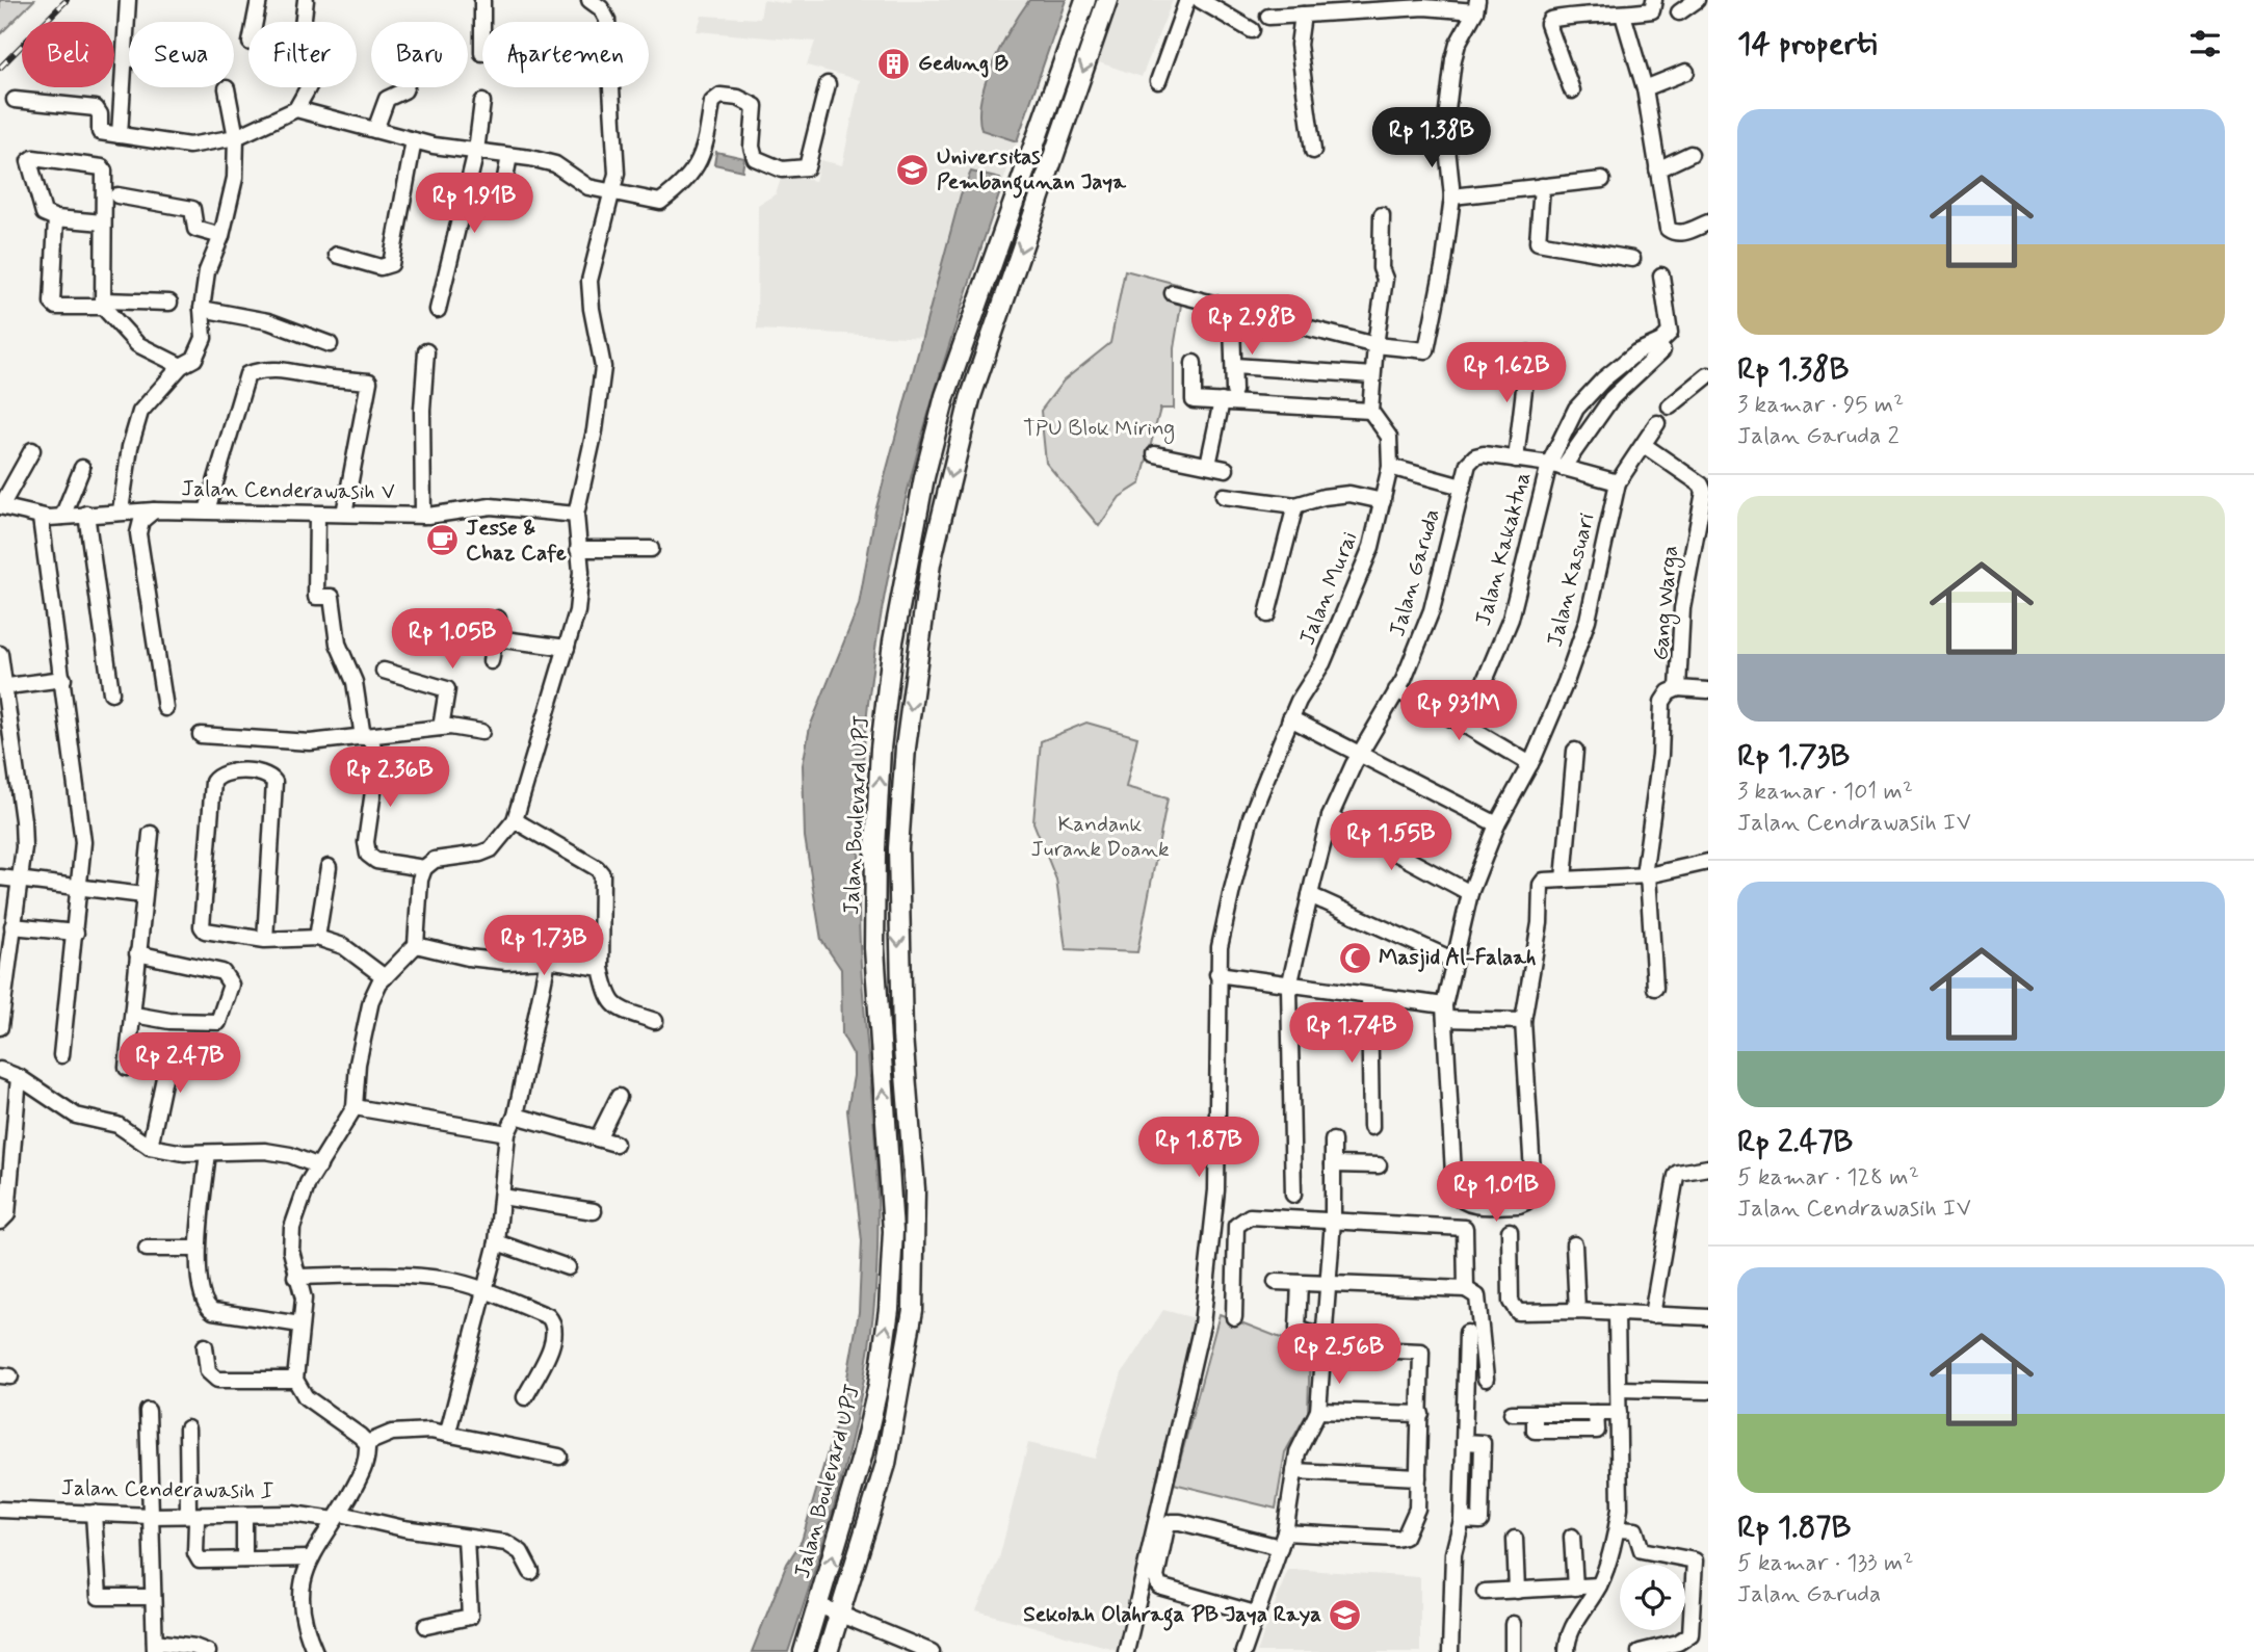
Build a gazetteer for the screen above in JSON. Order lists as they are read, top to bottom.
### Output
{
  "streets": {
    "street": [
      "Jalan Cenderawasih V",
      "Jalan Kakaktua",
      "Jalan Garuda",
      "Jalan Kasuari",
      "Jalan Murai",
      "Gang Warga",
      "Jalan Boulevard UPJ",
      "Jalan Cenderawasih I"
    ]
  },
  "crossings": [
    ["Jalan Kasuari", "Gang Warga"]
  ],
  "parks": ["TPU Blok Miring", "Kandank Jurank Doank"],
  "places": {
    "building": ["Gedung B"],
    "school or university": ["Universitas Pembangunan Jaya", "Sekolah Olahraga PB Jaya Raya"],
    "cafe": ["Jesse & Chaz Cafe"],
    "mosque": ["Masjid Al-Falaah"]
  },
  "page": {
    "heading": "14 properti",
    "chip": [
      "Beli",
      "Sewa",
      "Filter",
      "Baru",
      "Apartemen"
    ],
    "list": [
      {
        "name": "Rp 1.38B",
        "note": "3 kamar · 95 m² · Jalan Garuda 2"
      },
      {
        "name": "Rp 1.73B",
        "note": "3 kamar · 101 m² · Jalan Cendrawasih IV"
      },
      {
        "name": "Rp 2.47B",
        "note": "5 kamar · 128 m² · Jalan Cendrawasih IV"
      },
      {
        "name": "Rp 1.87B",
        "note": "5 kamar · 133 m² · Jalan Garuda"
      }
    ],
    "price": [
      "Rp 1.38B",
      "Rp 1.91B",
      "Rp 2.98B",
      "Rp 1.62B",
      "Rp 1.05B",
      "Rp 931M",
      "Rp 2.36B",
      "Rp 1.55B",
      "Rp 1.73B",
      "Rp 1.74B",
      "Rp 2.47B",
      "Rp 1.87B",
      "Rp 1.01B",
      "Rp 2.56B"
    ]
  }
}
